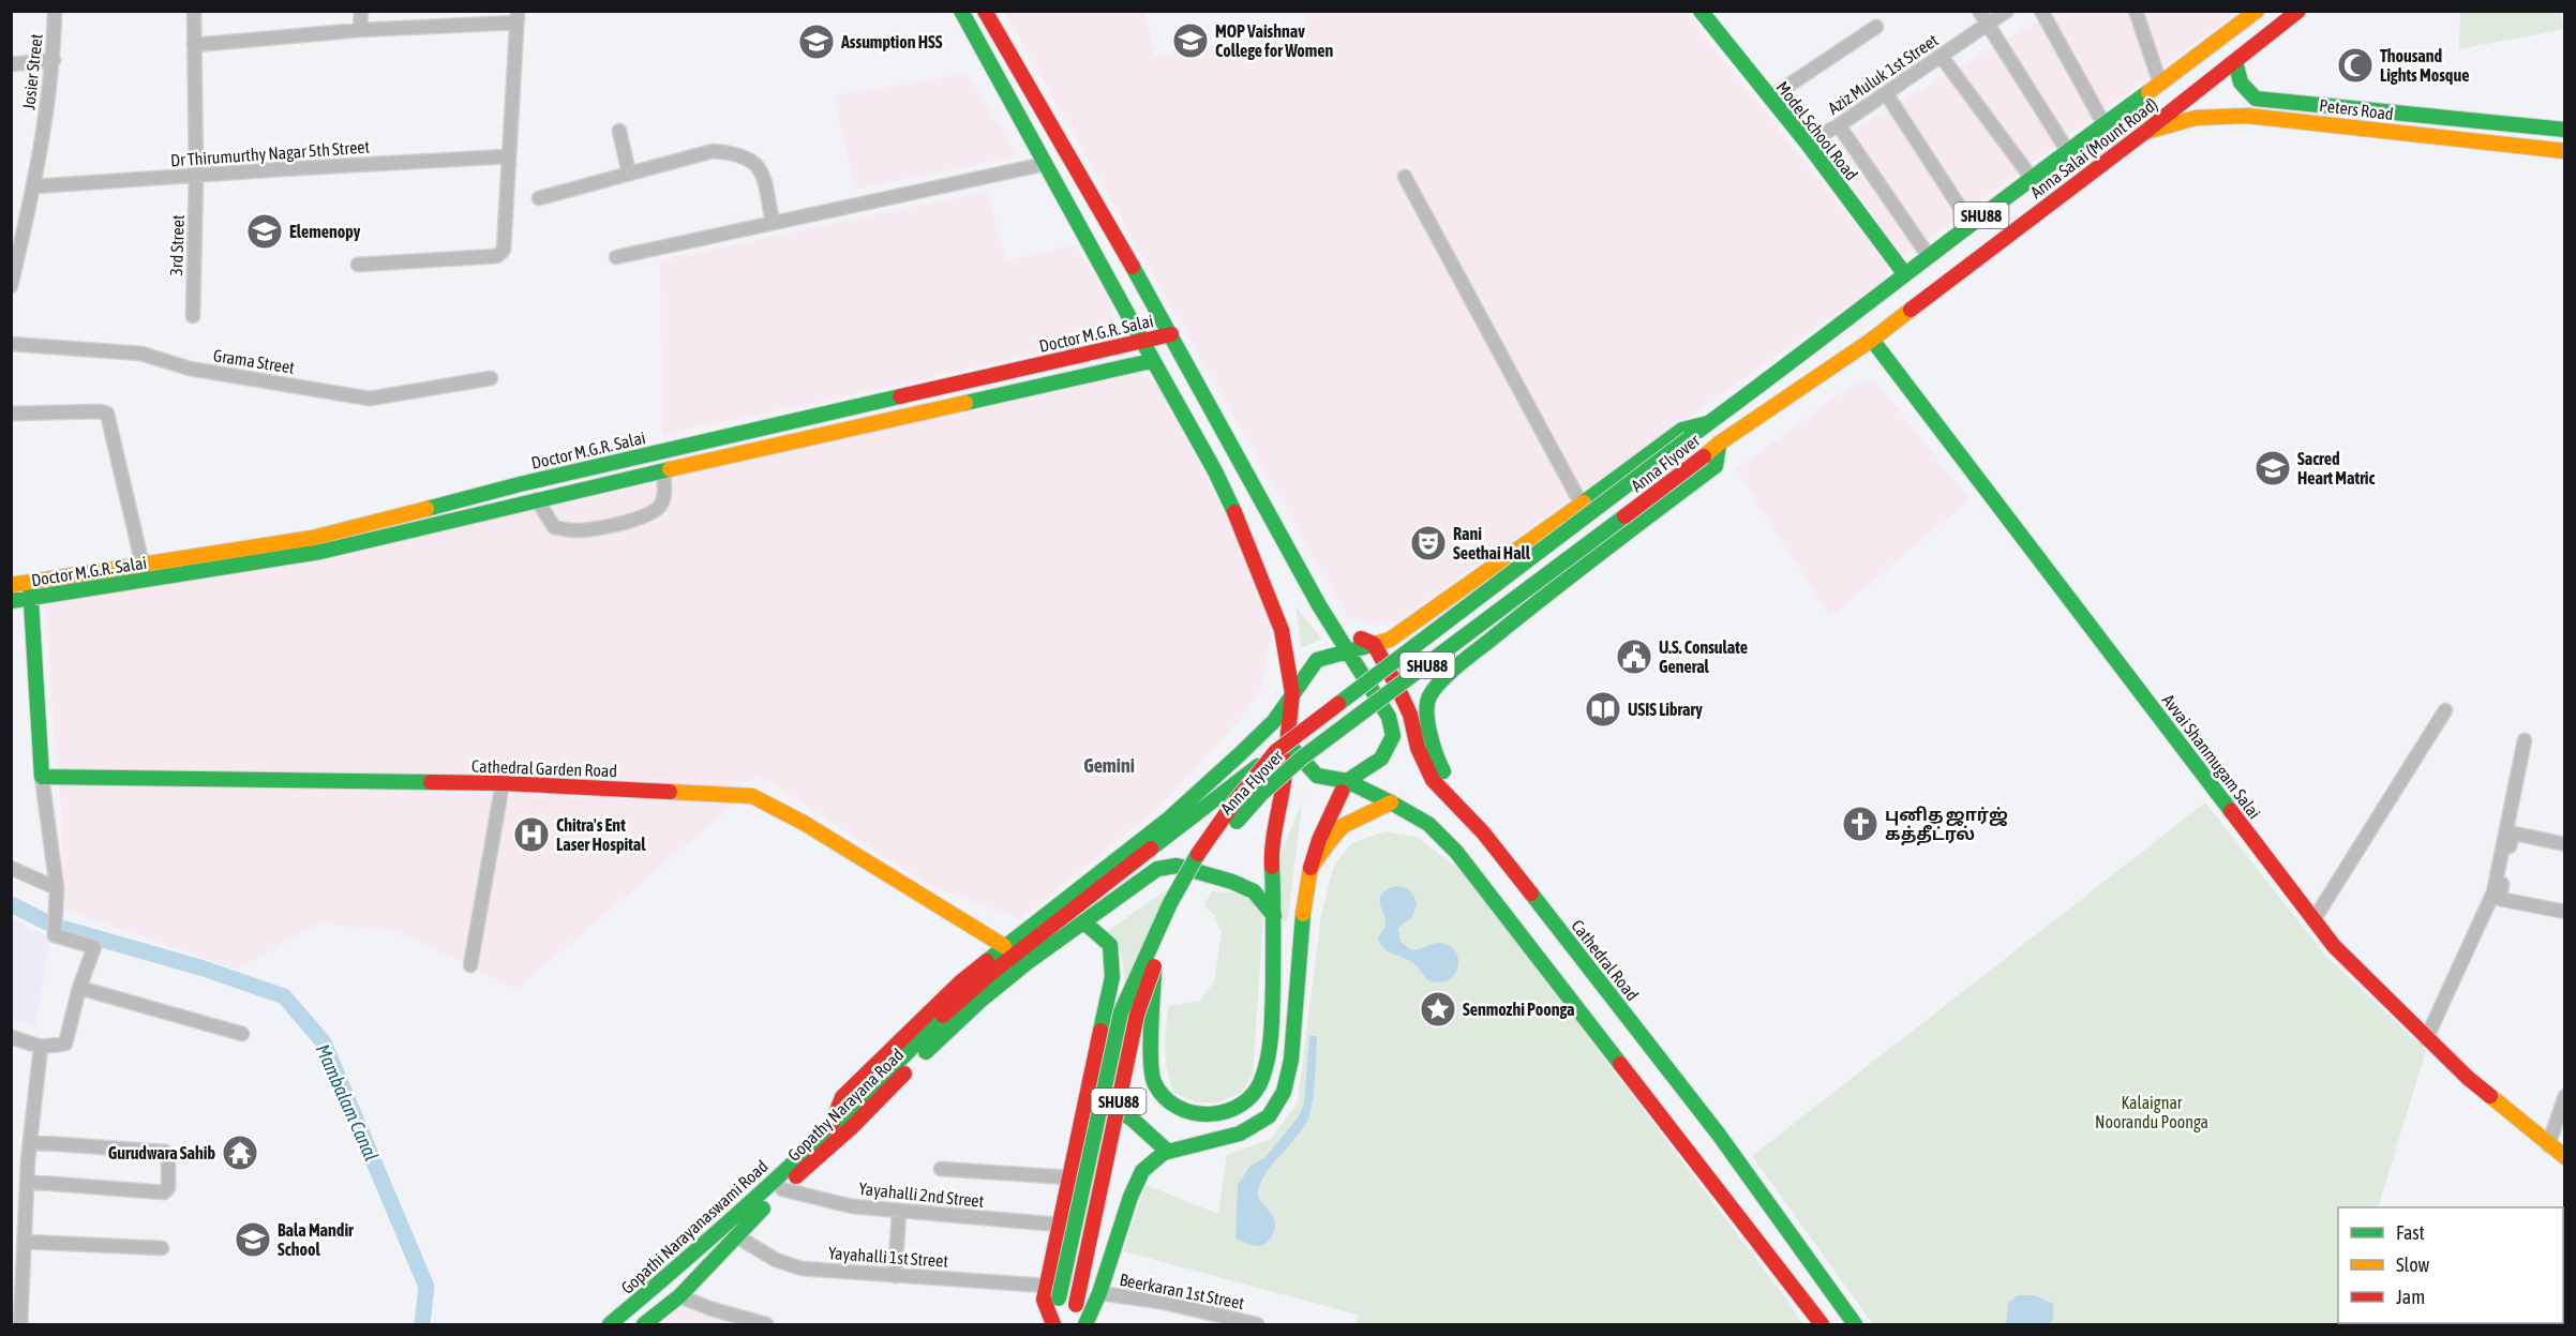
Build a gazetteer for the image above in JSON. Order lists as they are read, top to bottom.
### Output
{
  "streets": {
    "main road": [
      "Peters Road",
      "Model School Road",
      "Anna Salai (Mount Road)",
      "SHU88",
      "Doctor M.G.R. Salai",
      "Anna Flyover",
      "Avvai Shanmugam Salai",
      "Cathedral Garden Road",
      "Cathedral Road",
      "Gopathy Narayana Road",
      "Gopathi Narayanaswami Road"
    ],
    "street": [
      "Josier Street",
      "Aziz Muluk 1st Street",
      "Dr Thirumurthy Nagar 5th Street",
      "3rd Street",
      "Grama Street",
      "Yayahalli 2nd Street",
      "Yayahalli 1st Street",
      "Beerkaran 1st Street"
    ]
  },
  "crossings": [
    ["Josier Street", "Dr Thirumurthy Nagar 5th Street"],
    ["Aziz Muluk 1st Street", "Model School Road"],
    ["Peters Road", "Anna Salai (Mount Road)"],
    ["Model School Road", "Anna Salai (Mount Road)"],
    ["Anna Salai (Mount Road)", "Anna Flyover"],
    ["Anna Salai (Mount Road)", "Avvai Shanmugam Salai"],
    ["Dr Thirumurthy Nagar 5th Street", "3rd Street"],
    ["Anna Flyover", "Gopathi Narayanaswami Road"],
    ["Gopathy Narayana Road", "Yayahalli 2nd Street"],
    ["Gopathy Narayana Road", "Yayahalli 1st Street"]
  ],
  "districts": ["Gemini"],
  "water": ["Mambalam Canal"],
  "parks": ["Kalaignar Noorandu Poonga"],
  "places": {
    "school or university": [
      "MOP Vaishnav College for Women",
      "Assumption HSS",
      "Elemenopy",
      "Sacred Heart Matric",
      "Bala Mandir School"
    ],
    "mosque": ["Thousand Lights Mosque"],
    "theatre": ["Rani Seethai Hall"],
    "public building": ["U.S. Consulate General"],
    "library": ["USIS Library"],
    "church": ["புனித ஜார்ஜ் கத்தீட்ரல்"],
    "hospital": ["Chitra's Ent Laser Hospital"],
    "place": ["Senmozhi Poonga"],
    "temple": ["Gurudwara Sahib"]
  },
  "legend": ["Fast", "Slow", "Jam"]
}
